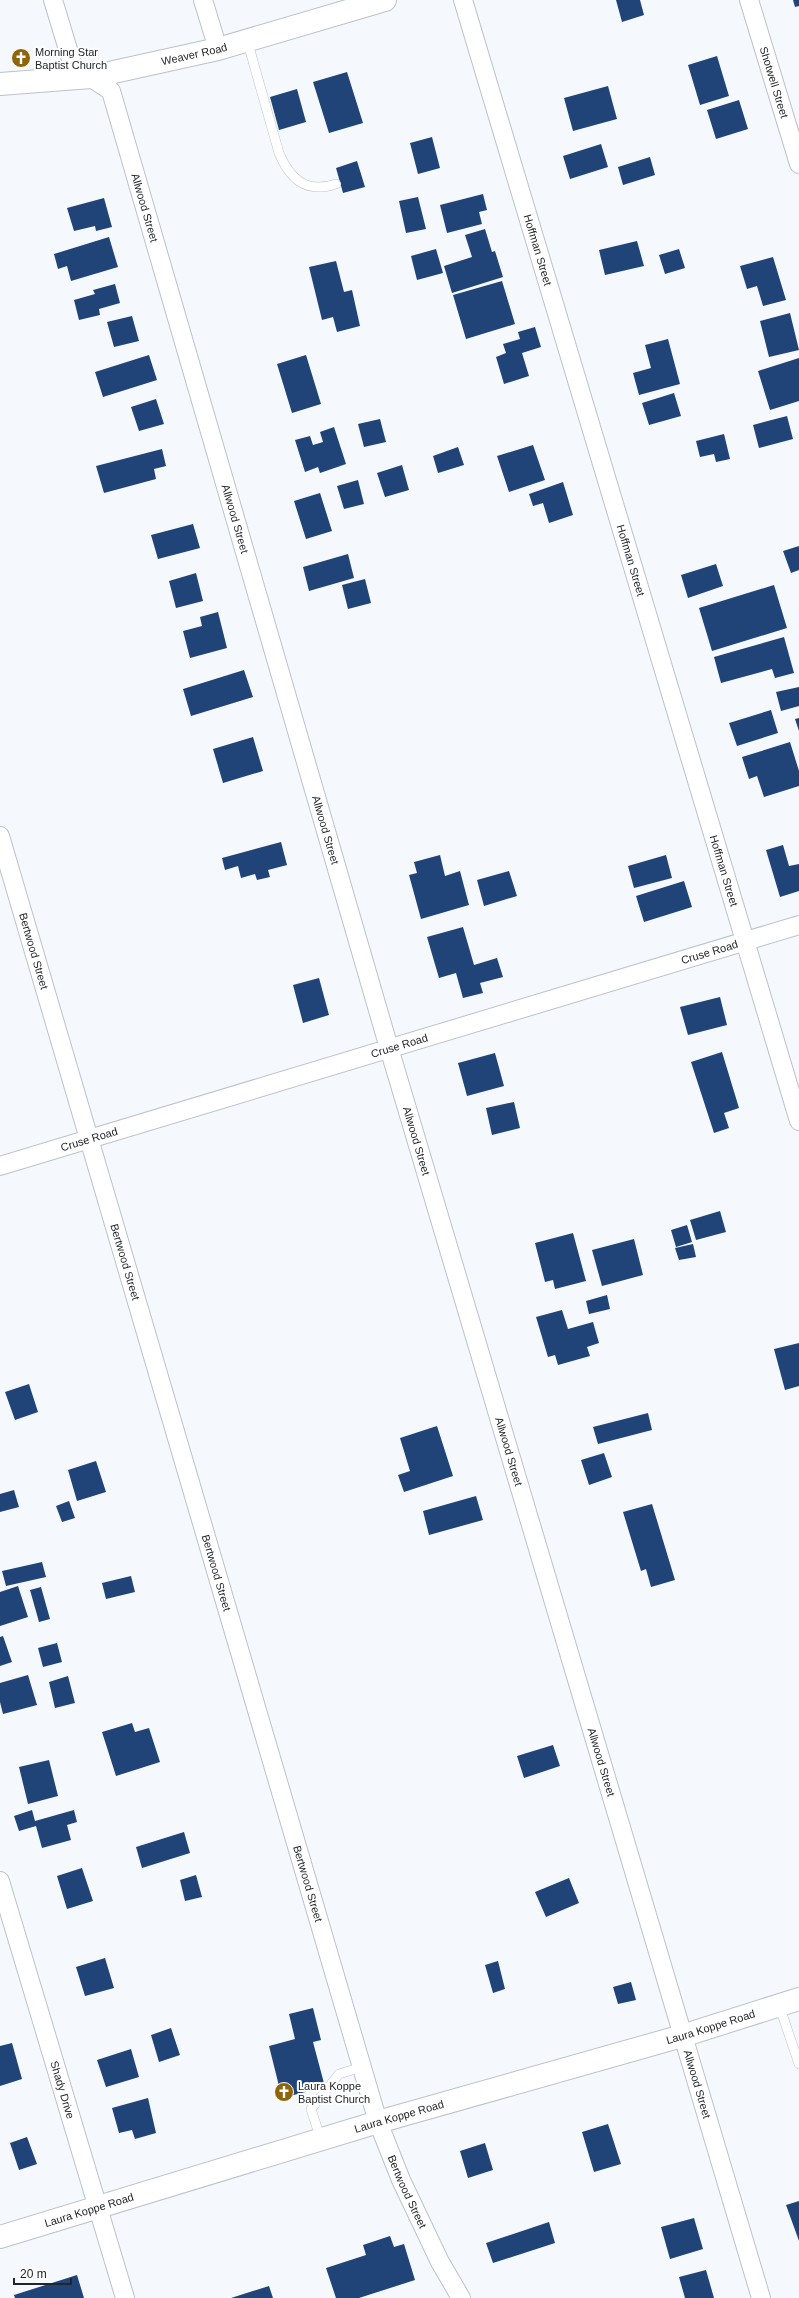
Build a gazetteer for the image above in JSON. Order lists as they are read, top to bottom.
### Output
{
  "streets": {
    "street": [
      "Weaver Road",
      "Shotwell Street",
      "Allwood Street",
      "Hoffman Street",
      "Bertwood Street",
      "Cruse Road",
      "Laura Koppe Road",
      "Shady Drive"
    ]
  },
  "crossings": [
    ["Weaver Road", "Allwood Street"],
    ["Allwood Street", "Cruse Road"],
    ["Allwood Street", "Laura Koppe Road"],
    ["Hoffman Street", "Cruse Road"],
    ["Bertwood Street", "Cruse Road"],
    ["Bertwood Street", "Laura Koppe Road"],
    ["Laura Koppe Road", "Shady Drive"]
  ],
  "places": {
    "church": ["Morning Star Baptist Church", "Laura Koppe Baptist Church"]
  },
  "scale_bar": "20 m"
}
